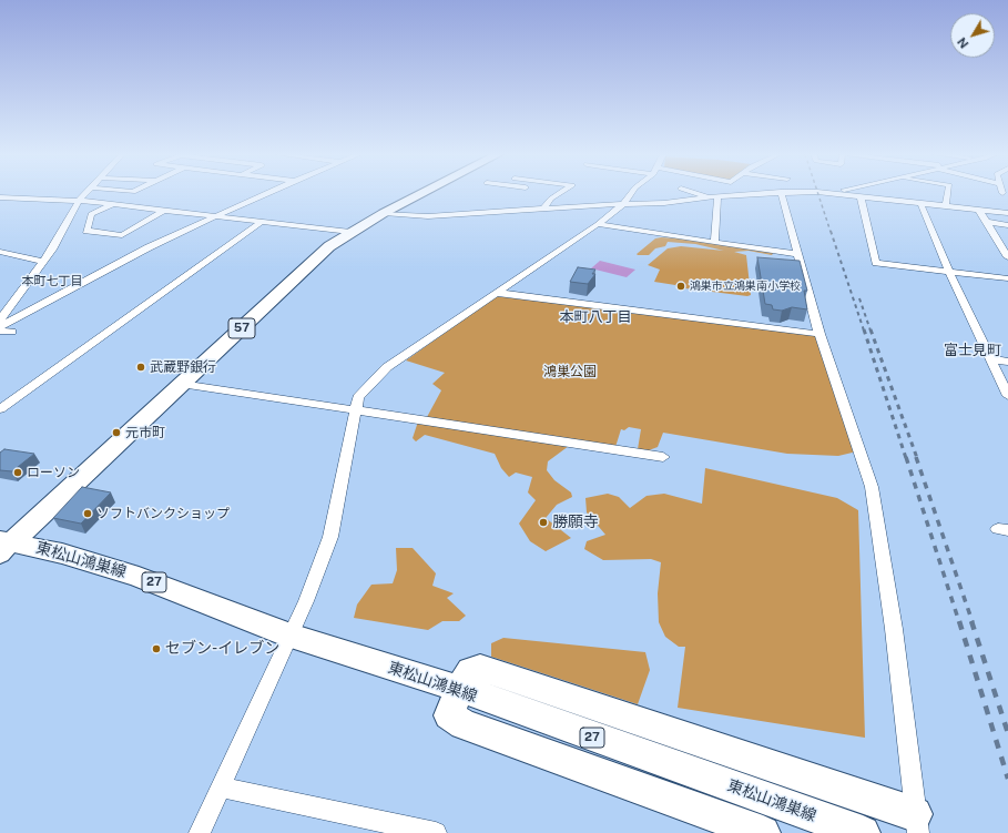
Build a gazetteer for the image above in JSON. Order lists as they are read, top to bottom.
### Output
{
  "streets": {
    "main road": ["57", "東松山鴻巣線", "27"]
  },
  "crossings": [
    ["57", "東松山鴻巣線"]
  ],
  "districts": ["本町七丁目", "本町八丁目", "富士見町"],
  "parks": ["鴻巣公園"],
  "places": [
    "鴻巣市立鴻巣南小学校",
    "武蔵野銀行",
    "元市町",
    "ローソン",
    "ソフトバンクショップ",
    "勝願寺",
    "セブン-イレブン"
  ],
  "north": "bottom left"
}
